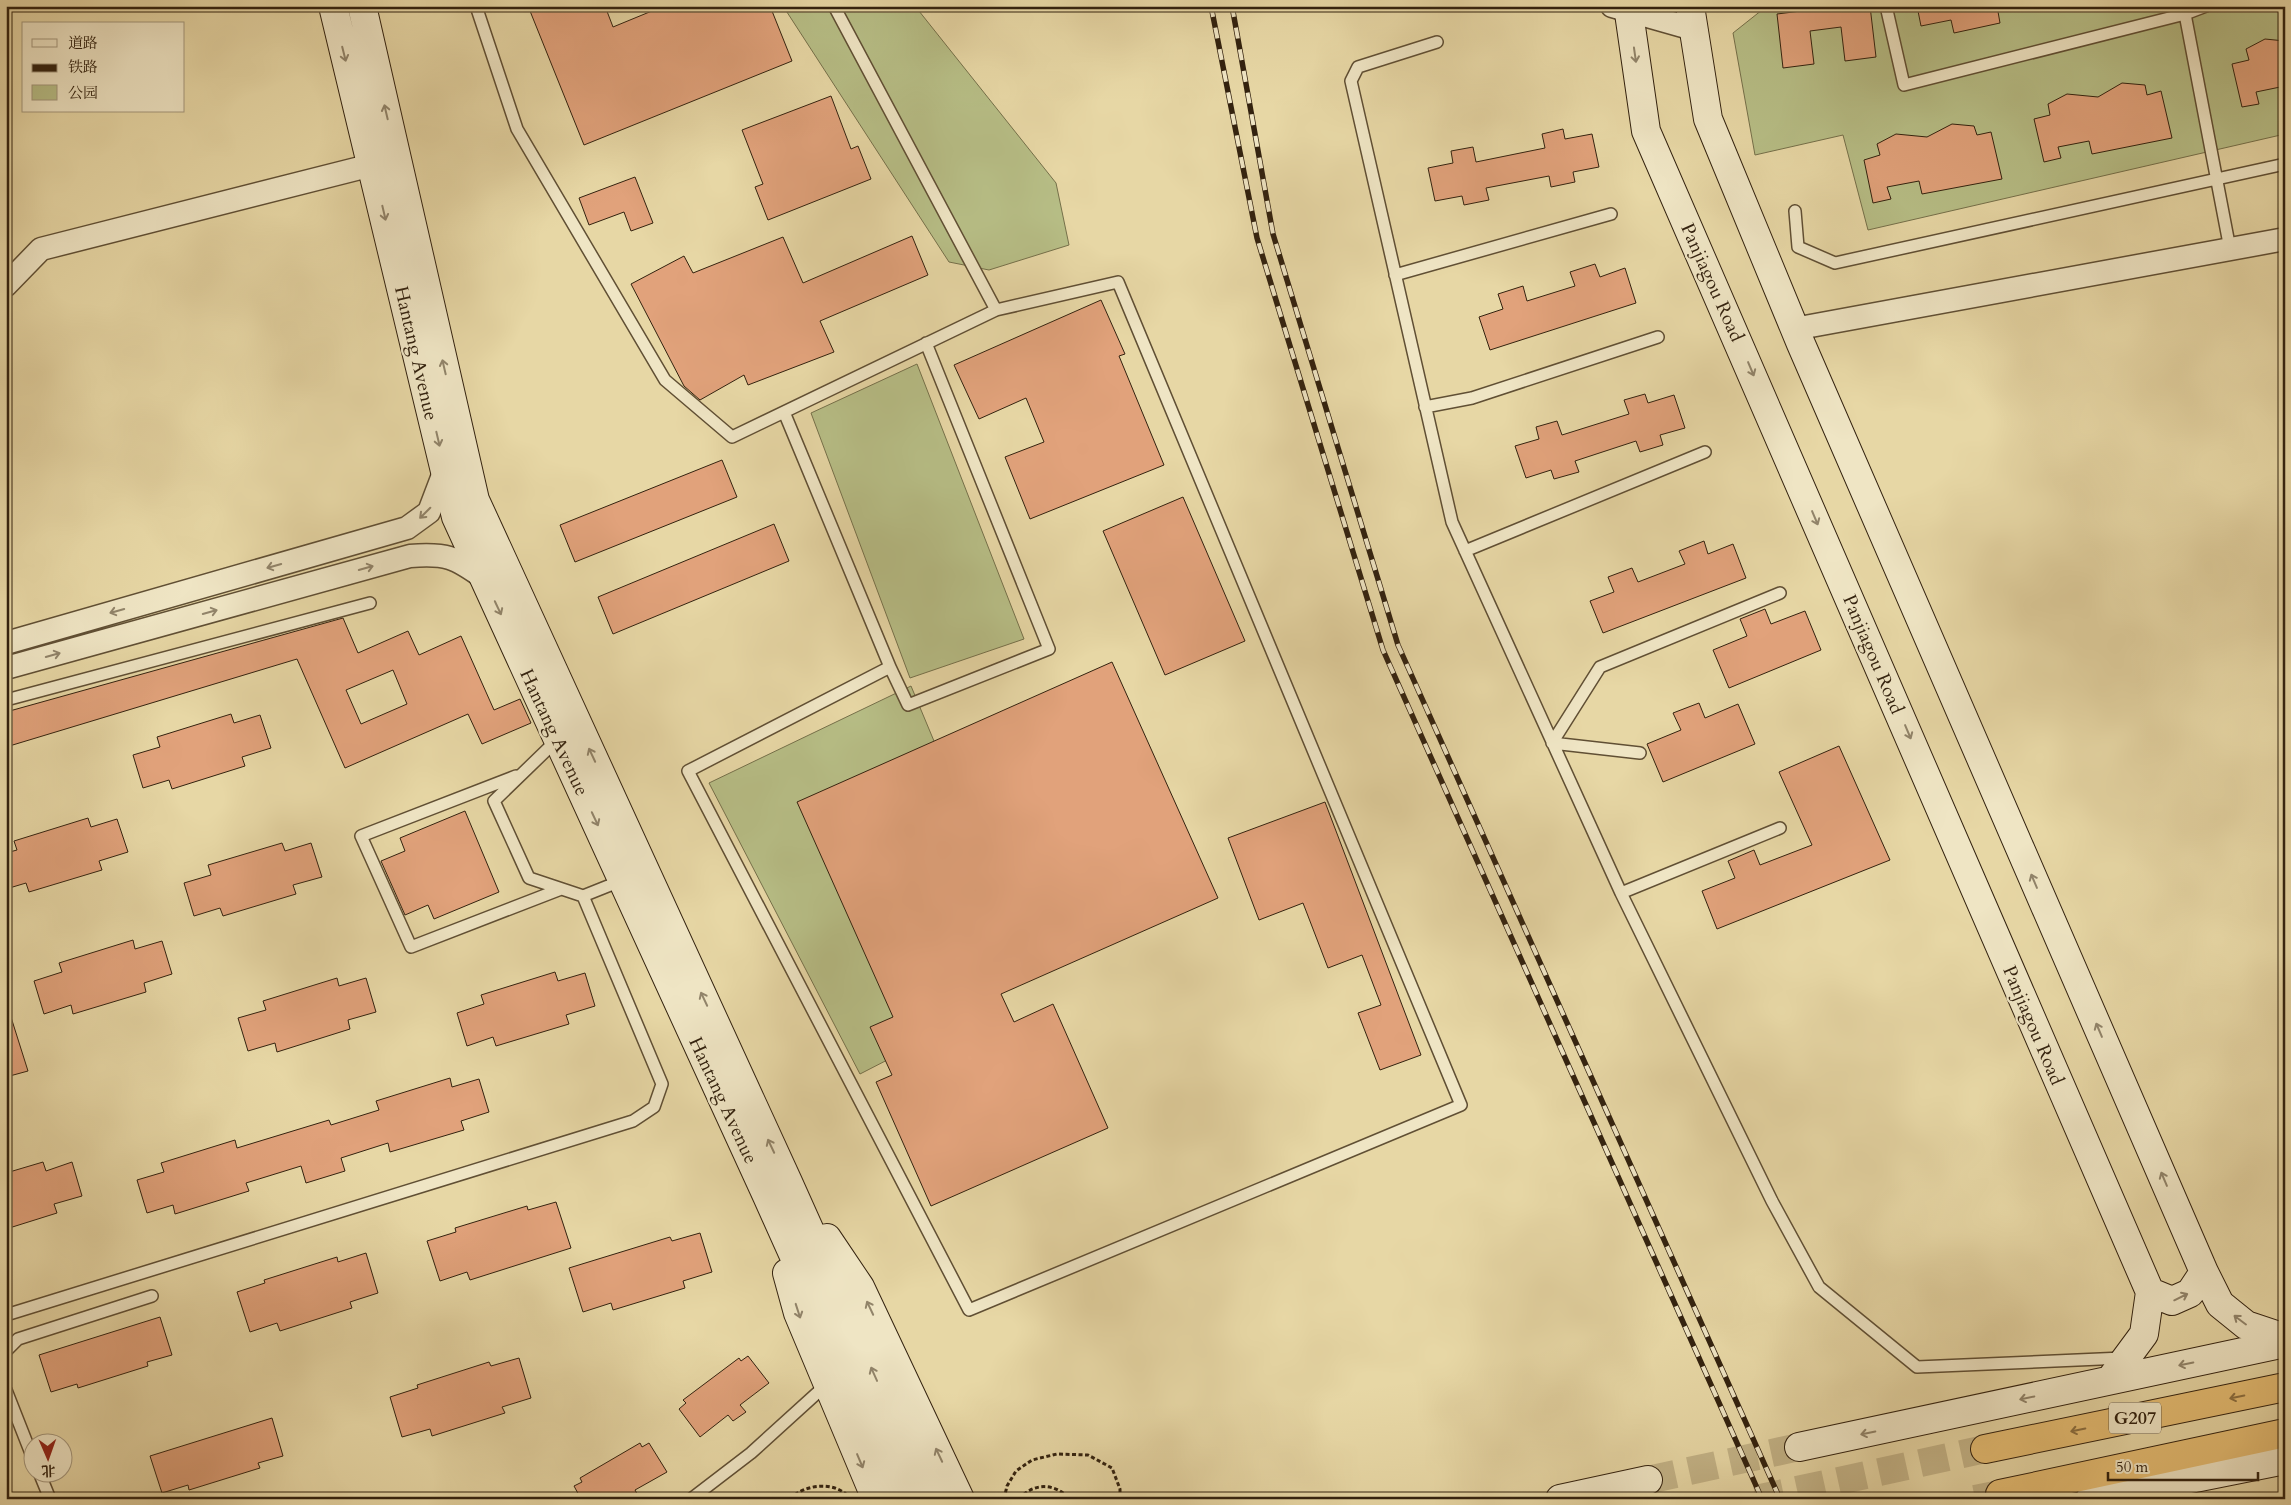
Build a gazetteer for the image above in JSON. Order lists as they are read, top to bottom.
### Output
{
  "streets": {
    "highway": ["G207"],
    "main road": ["Panjiagou Road", "Hantang Avenue"]
  },
  "legend": ["道路", "铁路", "公园"],
  "scale_bar": "50 m",
  "north": "bottom"
}
